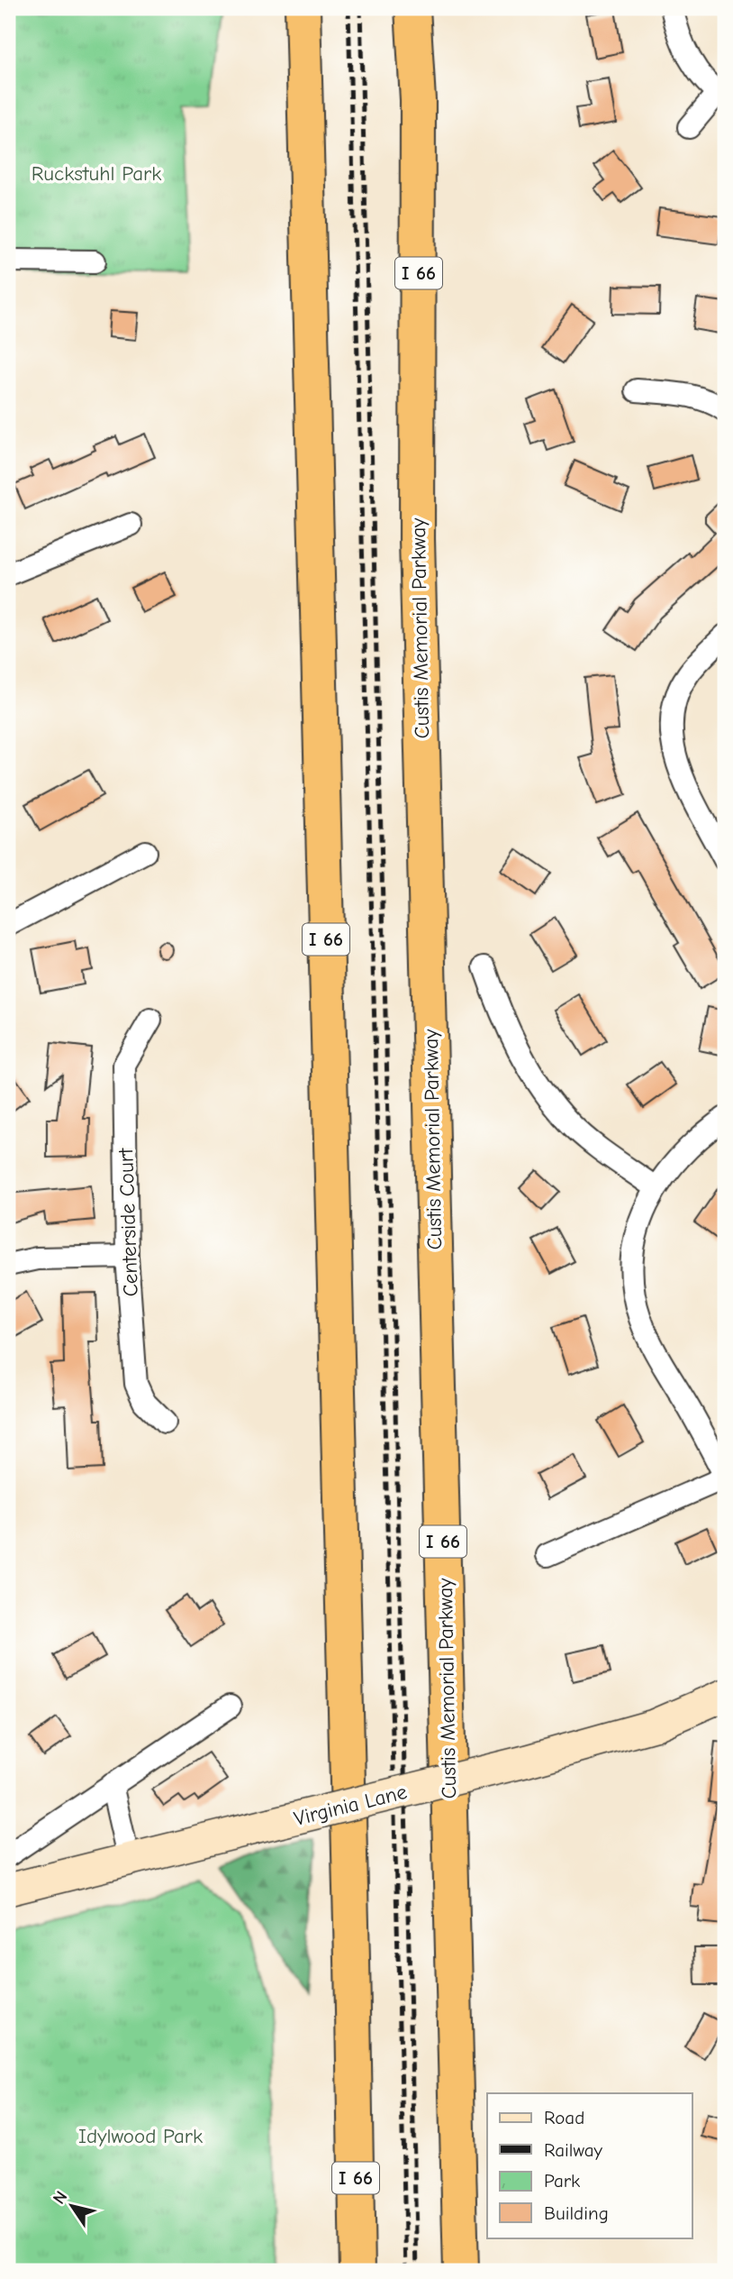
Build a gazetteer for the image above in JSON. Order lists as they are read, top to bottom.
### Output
{
  "streets": {
    "highway": ["I 66", "Custis Memorial Parkway"],
    "street": ["Centerside Court", "Virginia Lane"]
  },
  "parks": ["Ruckstuhl Park", "Idylwood Park"],
  "legend": [
    "Road",
    "Railway",
    "Park",
    "Building"
  ],
  "north": "top left"
}
